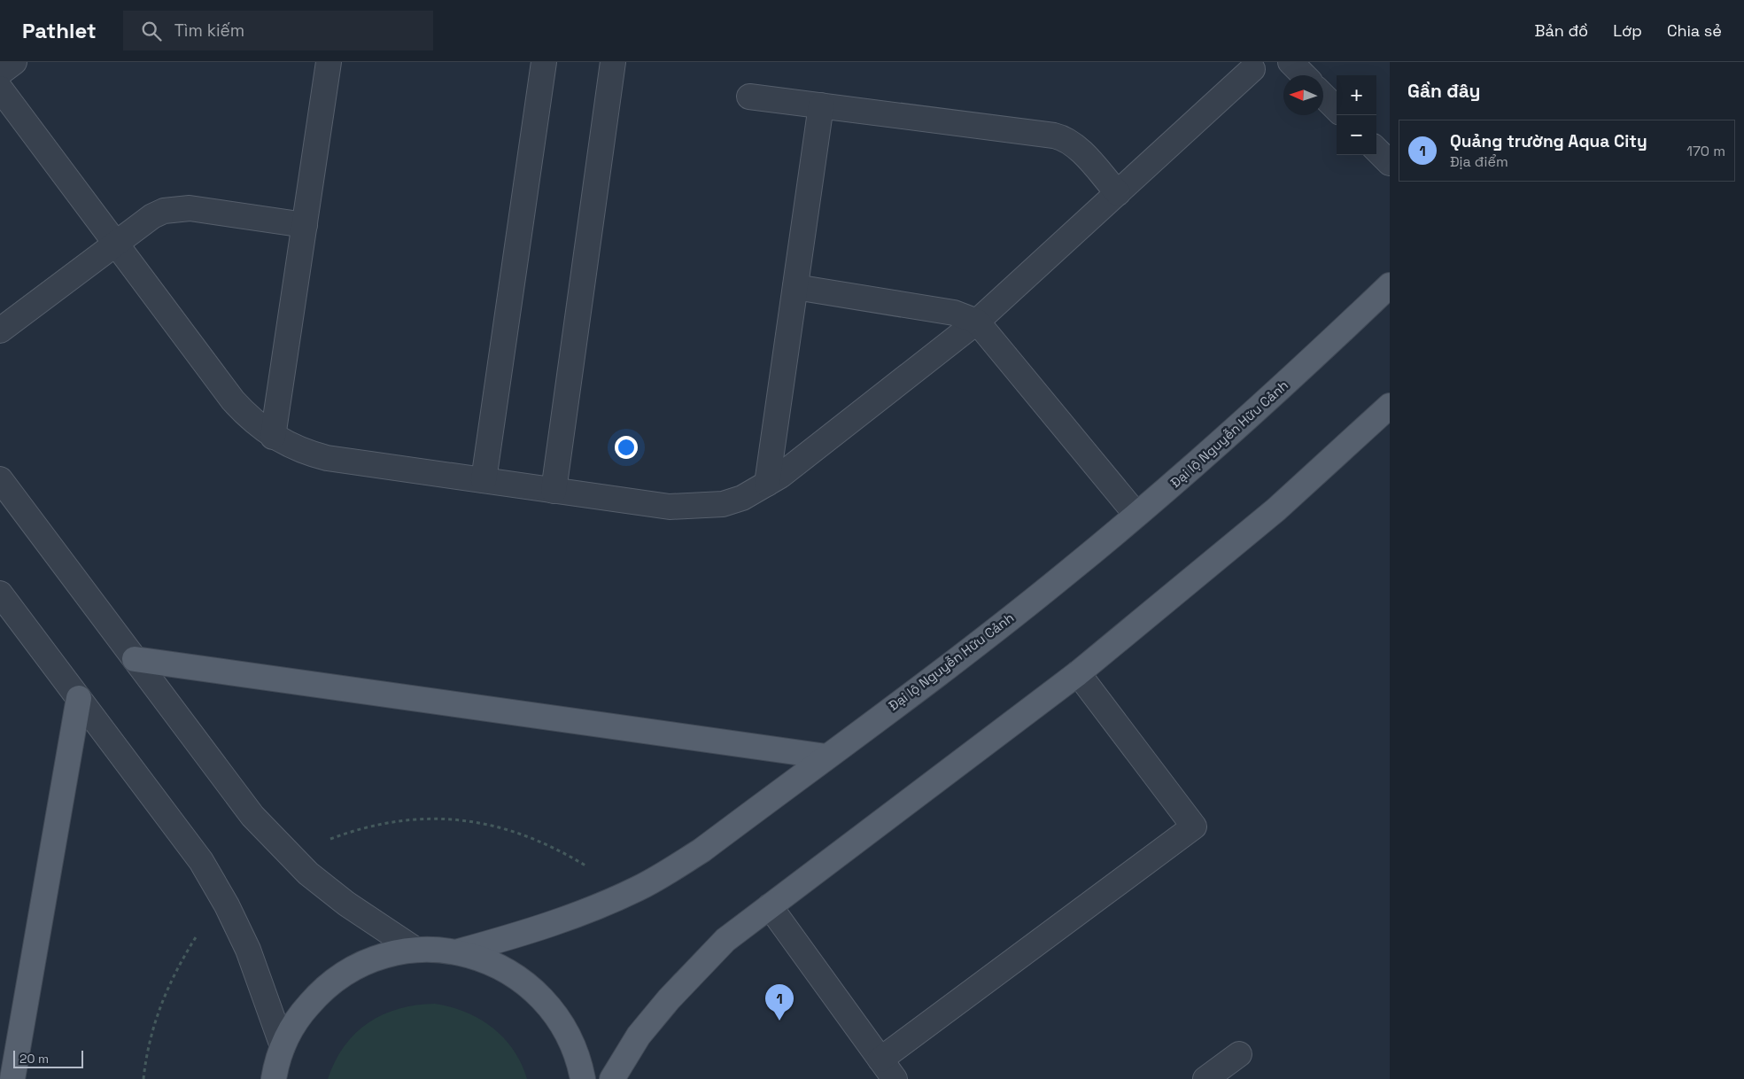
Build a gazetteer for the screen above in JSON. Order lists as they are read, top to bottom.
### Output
{
  "streets": {
    "main road": ["Đại lộ Nguyễn Hữu Cảnh"]
  },
  "scale_bar": "20 m",
  "north": "left",
  "page": {
    "header": "Pathlet",
    "search": "Tìm kiếm",
    "nav": ["Bản đồ", "Lớp", "Chia sẻ"],
    "heading": "Gần đây",
    "map_buttons": ["+", "−"],
    "list": [
      {
        "mark": "1",
        "name": "Quảng trường Aqua City",
        "note": "Địa điểm",
        "value": "170 m"
      }
    ],
    "pins": "1",
    "scale": "20 m"
  }
}
